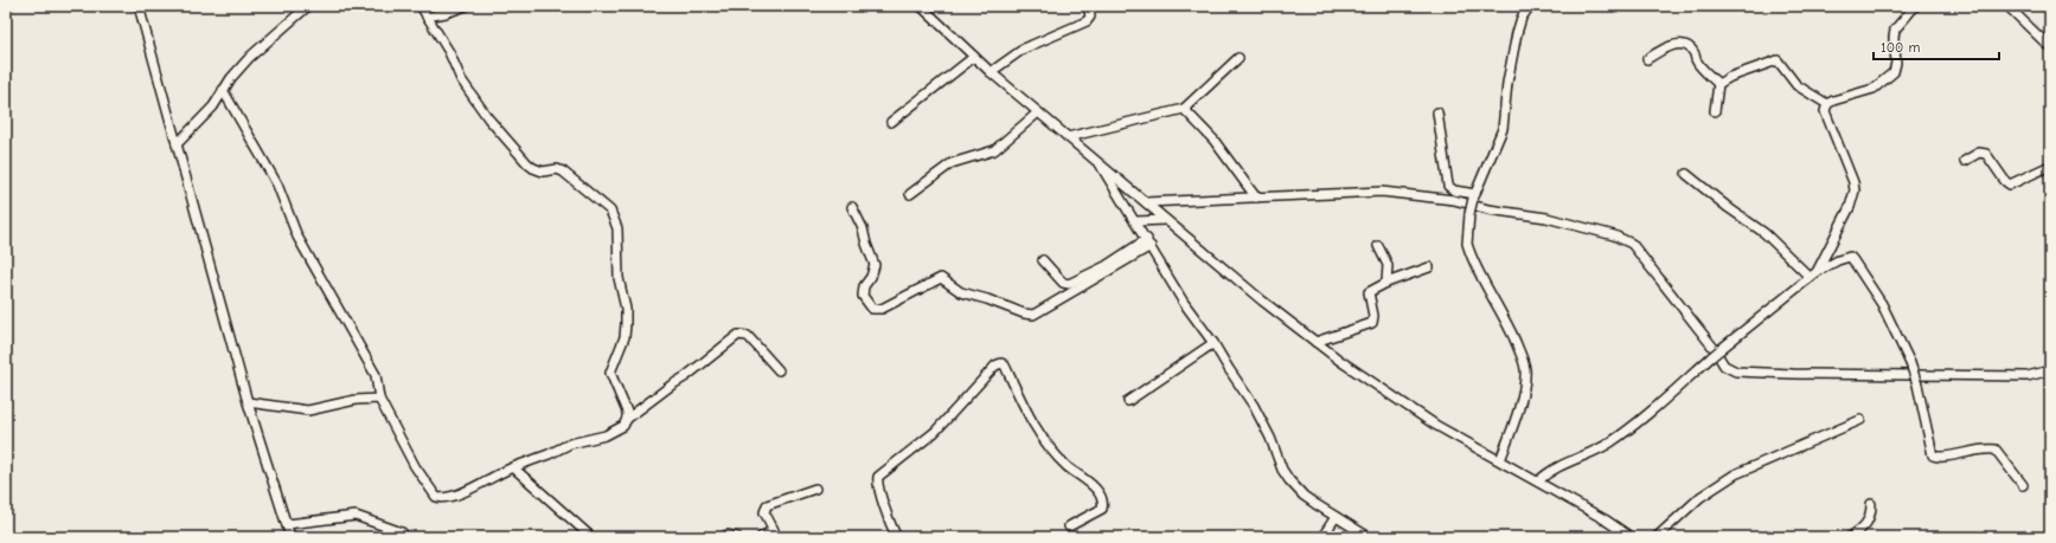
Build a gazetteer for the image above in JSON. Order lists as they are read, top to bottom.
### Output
{
  "scale_bar": "100 m"
}
